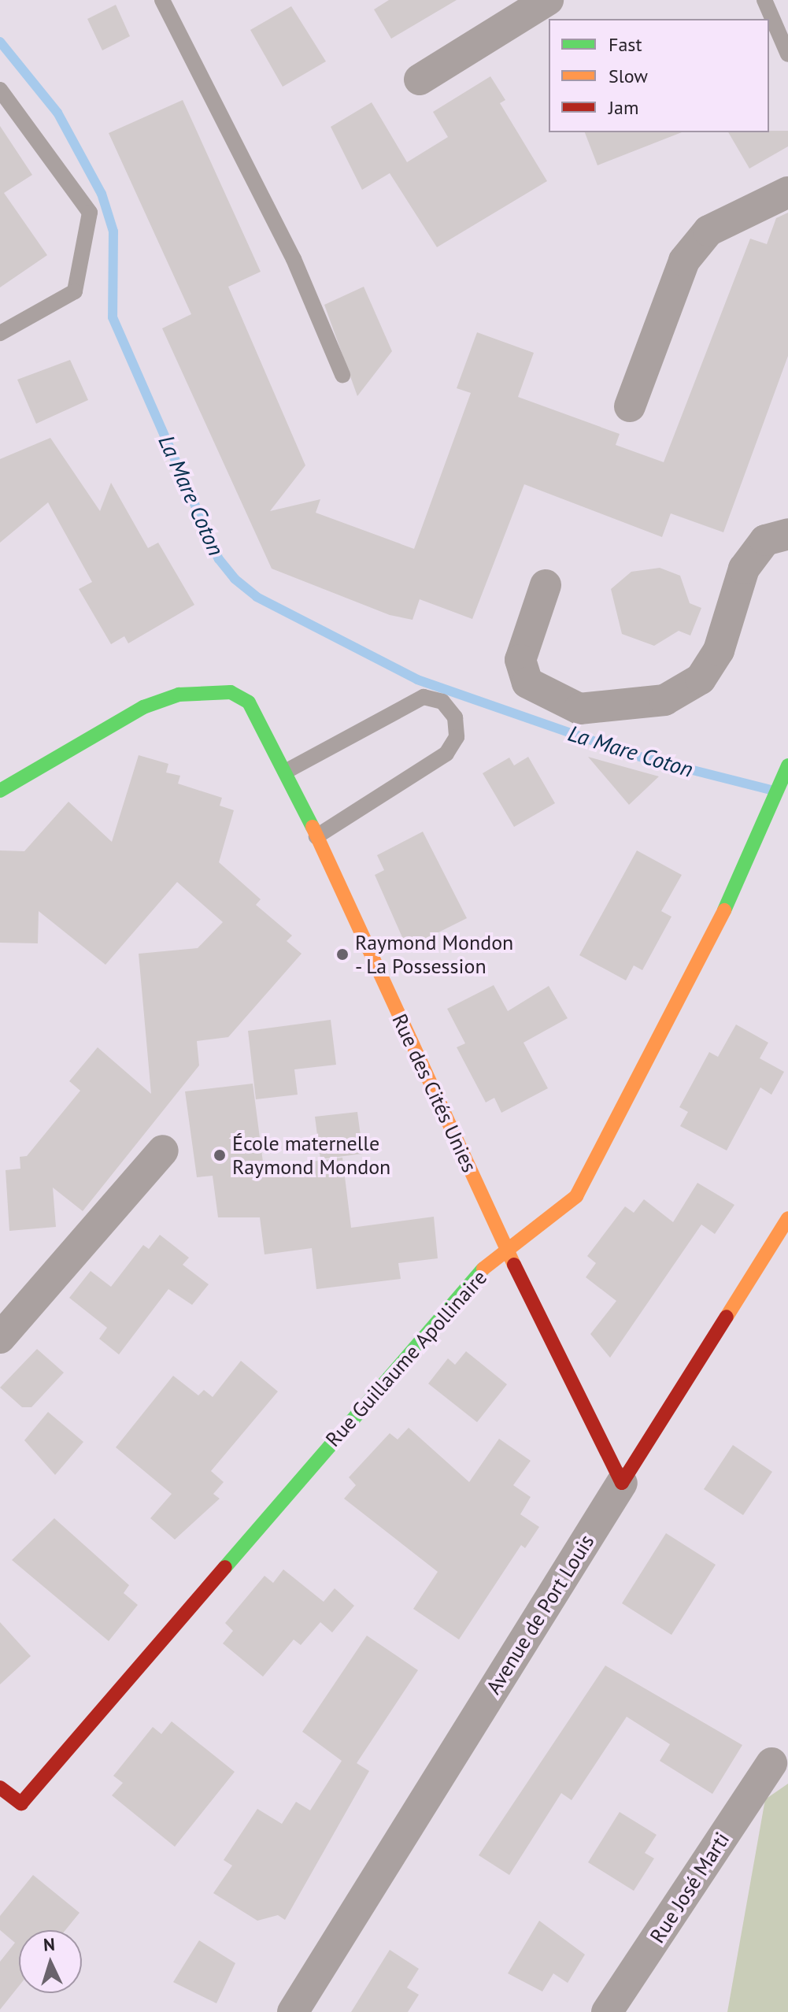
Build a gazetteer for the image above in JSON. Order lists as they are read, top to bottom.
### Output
{
  "streets": {
    "street": [
      "Rue des Cités Unies",
      "Rue Guillaume Apollinaire",
      "Avenue de Port Louis",
      "Rue José Marti"
    ]
  },
  "crossings": [
    ["Rue des Cités Unies", "Rue Guillaume Apollinaire"],
    ["Rue des Cités Unies", "Avenue de Port Louis"]
  ],
  "water": ["La Mare Coton"],
  "places": ["Raymond Mondon - La Possession", "École maternelle Raymond Mondon"],
  "legend": ["Fast", "Slow", "Jam"],
  "north": "top"
}
